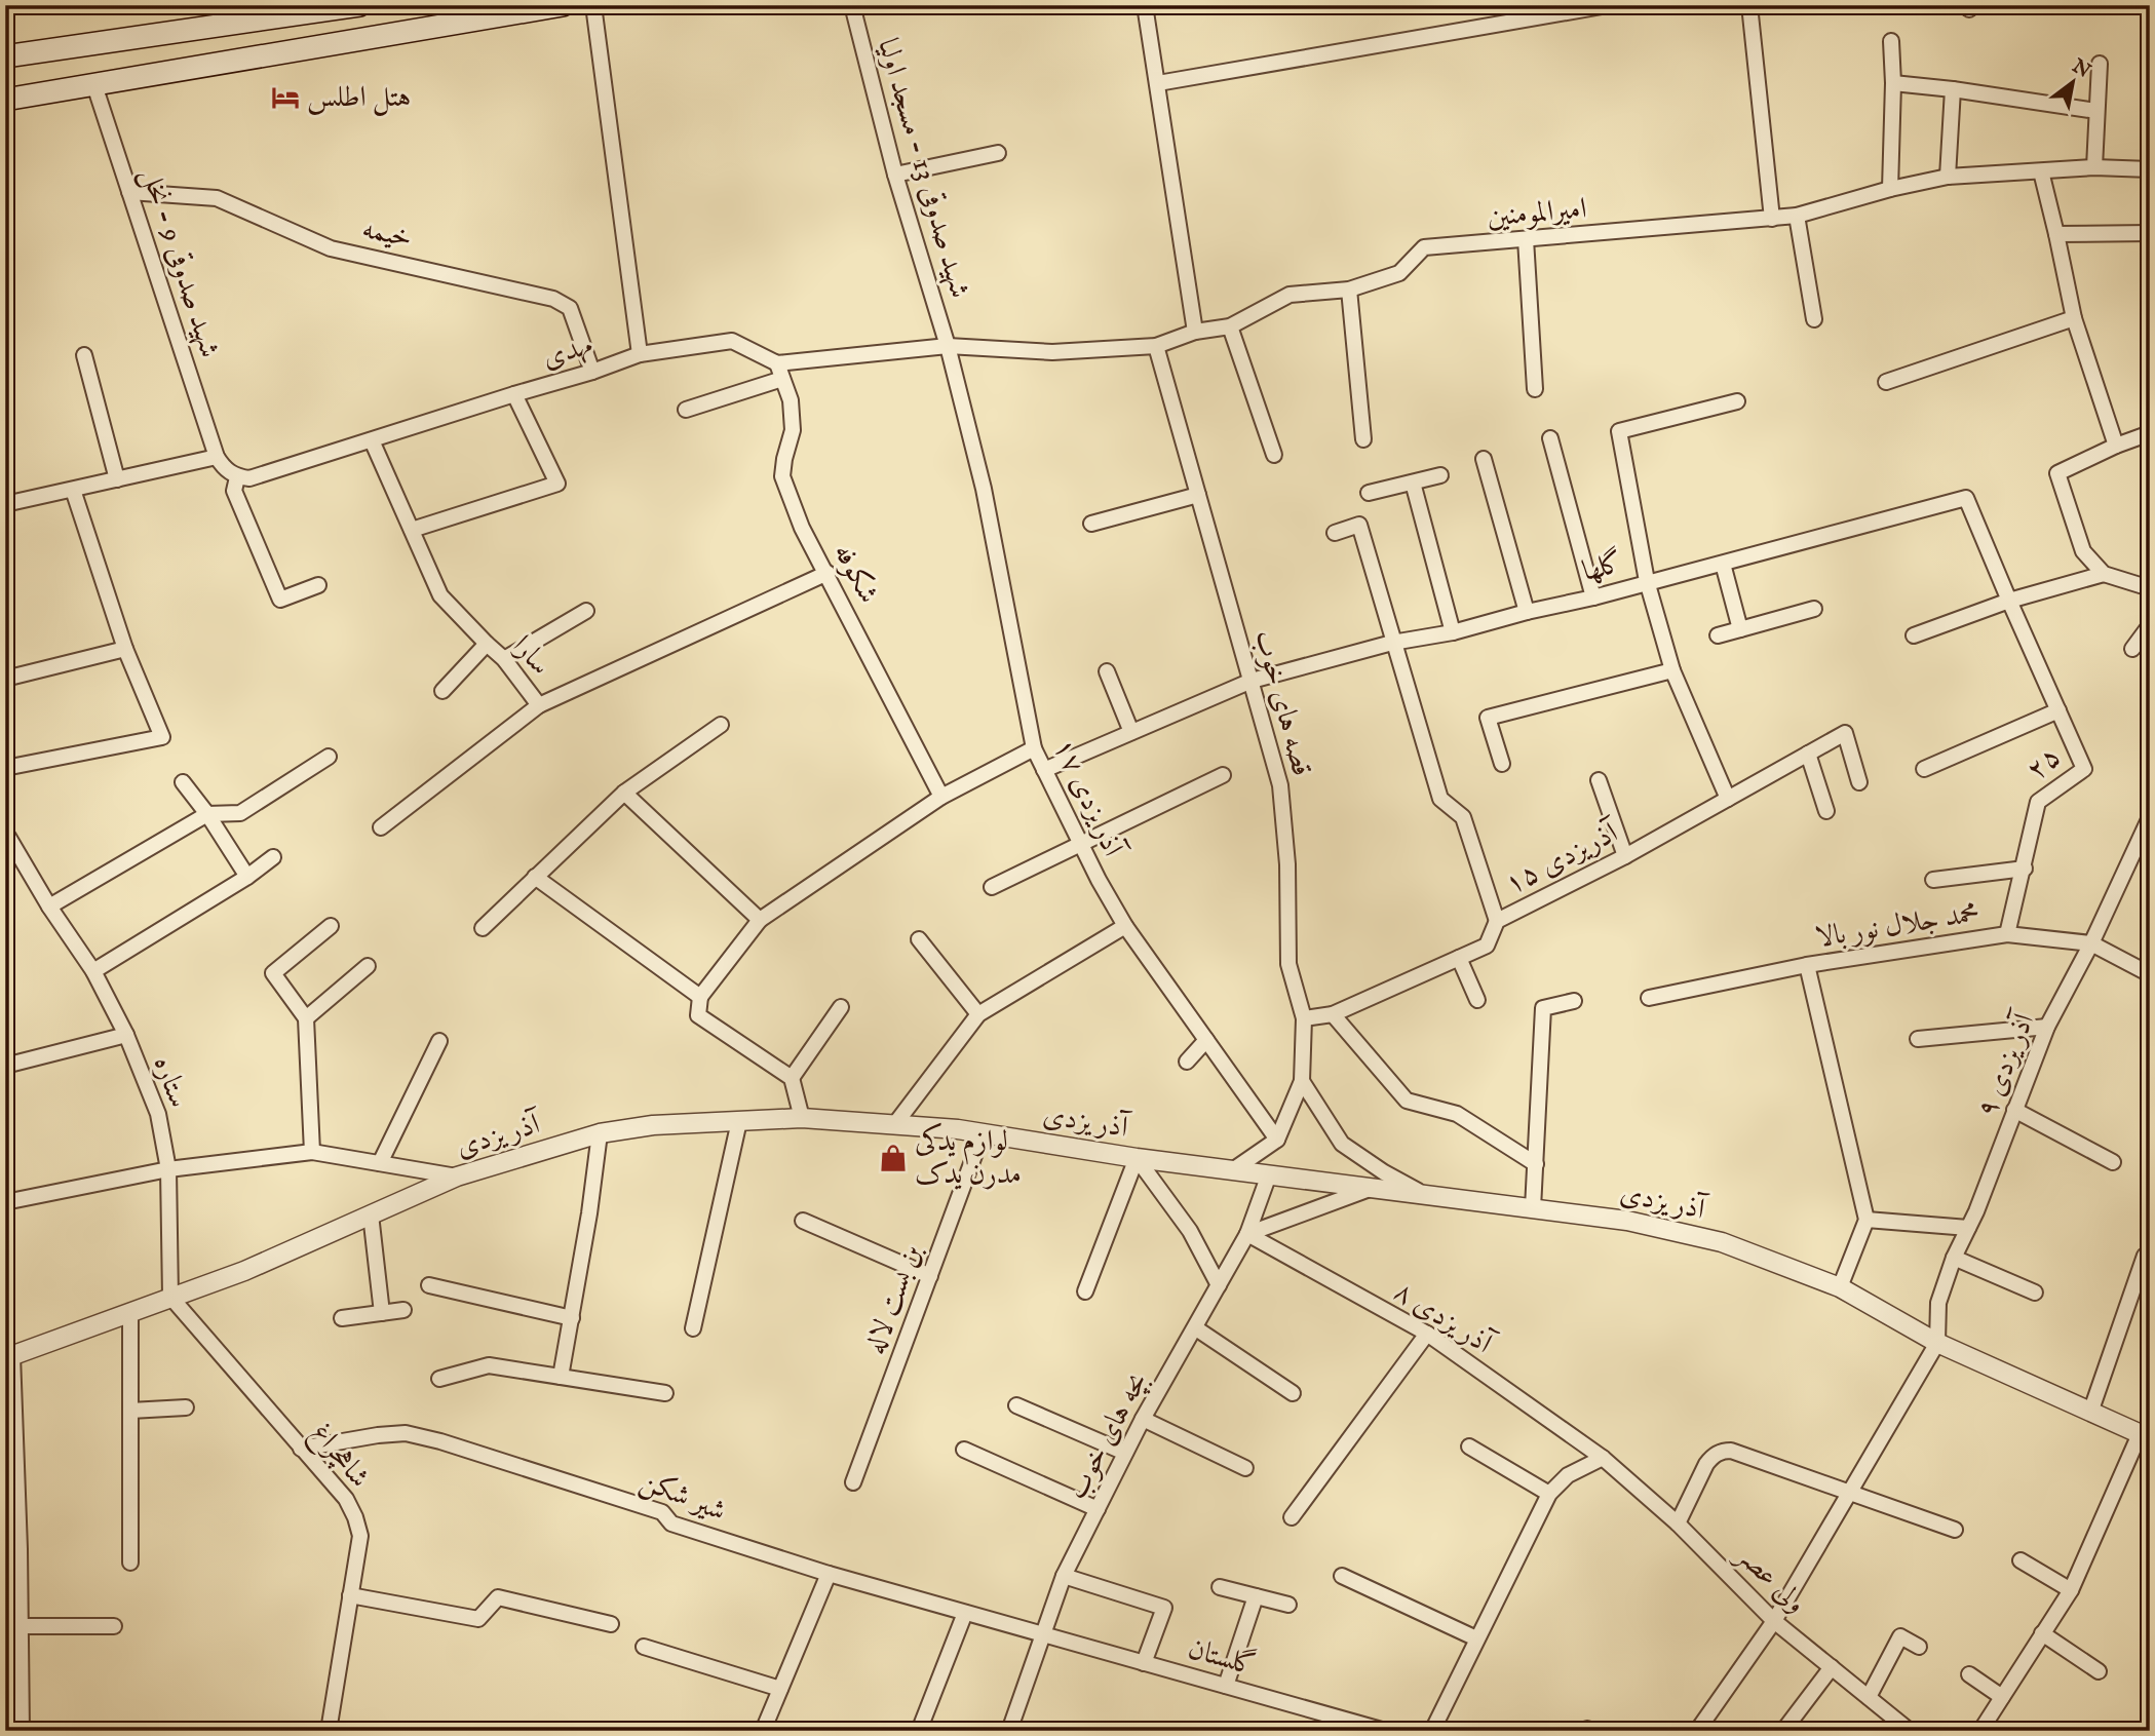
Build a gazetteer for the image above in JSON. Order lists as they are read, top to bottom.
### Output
{
  "streets": {
    "street": [
      "شهید صدوقی 13 - مسجد اولیا",
      "امیرالمومنین",
      "خیمه",
      "شهید صدوقی 9 - نخل",
      "مهدی",
      "گلها",
      "شکوفه",
      "سارا",
      "قصه های خوب",
      "۲۵",
      "آذر یزدی ۱۷",
      "۱۵ آذریزدی",
      "محمد جلال نور بالا",
      "آذر یزدی ۹",
      "ستاره",
      "آذر یزدی",
      "بن بست لاله",
      "۸ آذر یزدی",
      "بچه های خوب",
      "شاهچراغ",
      "شیر شکن",
      "ولی عصر",
      "گلستان"
    ]
  },
  "crossings": [
    ["شهید صدوقی 13 - مسجد اولیا", "امیرالمومنین"],
    ["شهید صدوقی 13 - مسجد اولیا", "آذر یزدی ۱۷"],
    ["امیرالمومنین", "قصه های خوب"],
    ["امیرالمومنین", "آذر یزدی ۱۷"],
    ["خیمه", "شهید صدوقی 9 - نخل"],
    ["خیمه", "مهدی"],
    ["مهدی", "شکوفه"],
    ["مهدی", "سارا"],
    ["گلها", "قصه های خوب"],
    ["گلها", "۲۵"],
    ["گلها", "آذر یزدی ۱۷"],
    ["شکوفه", "سارا"],
    ["قصه های خوب", "آذر یزدی ۱۷"],
    ["قصه های خوب", "۱۵ آذریزدی"],
    ["۲۵", "محمد جلال نور بالا"],
    ["محمد جلال نور بالا", "آذر یزدی ۹"],
    ["آذر یزدی ۹", "آذر یزدی"],
    ["ستاره", "آذر یزدی"],
    ["ستاره", "شاهچراغ"],
    ["آذر یزدی", "بن بست لاله"],
    ["آذر یزدی", "بچه های خوب"],
    ["آذر یزدی", "شاهچراغ"],
    ["۸ آذر یزدی", "بچه های خوب"],
    ["۸ آذر یزدی", "ولی عصر"],
    ["بچه های خوب", "شیر شکن"],
    ["بچه های خوب", "گلستان"],
    ["شاهچراغ", "شیر شکن"],
    ["شیر شکن", "گلستان"]
  ],
  "places": {
    "hotel": ["هتل اطلس"],
    "shop": ["لوازم یدکی مدرن یدک"]
  },
  "north": "top right"
}
